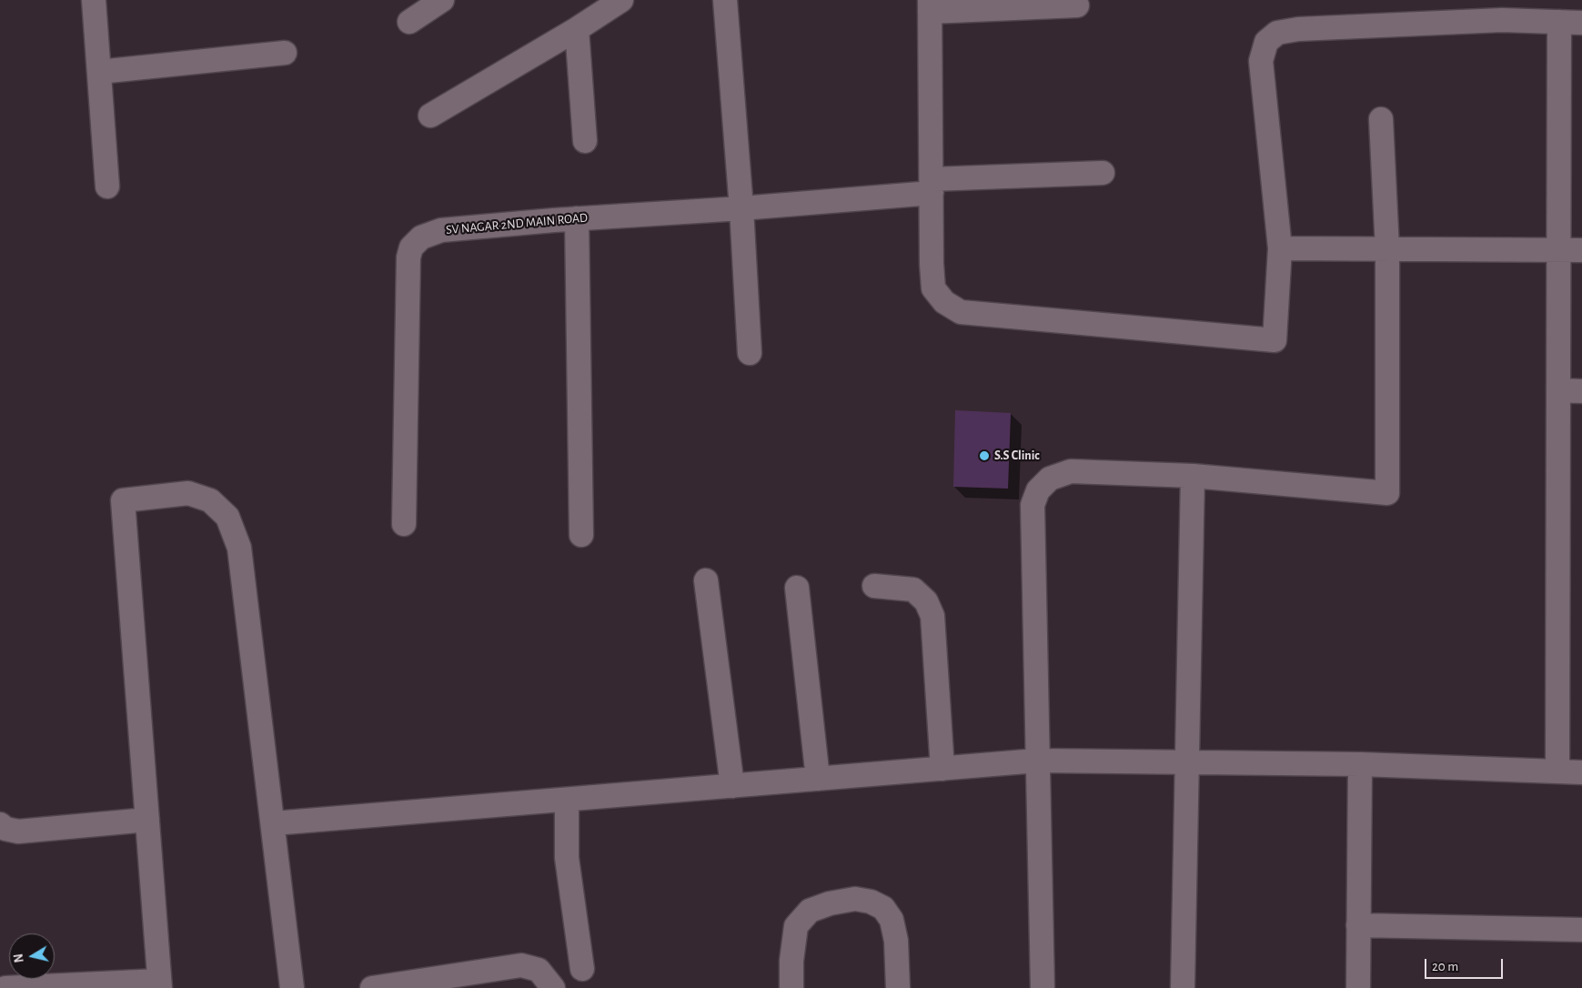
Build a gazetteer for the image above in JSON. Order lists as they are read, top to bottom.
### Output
{
  "streets": {
    "street": ["SV NAGAR 2ND MAIN ROAD"]
  },
  "places": ["S.S Clinic"],
  "scale_bar": "20 m",
  "north": "left"
}
